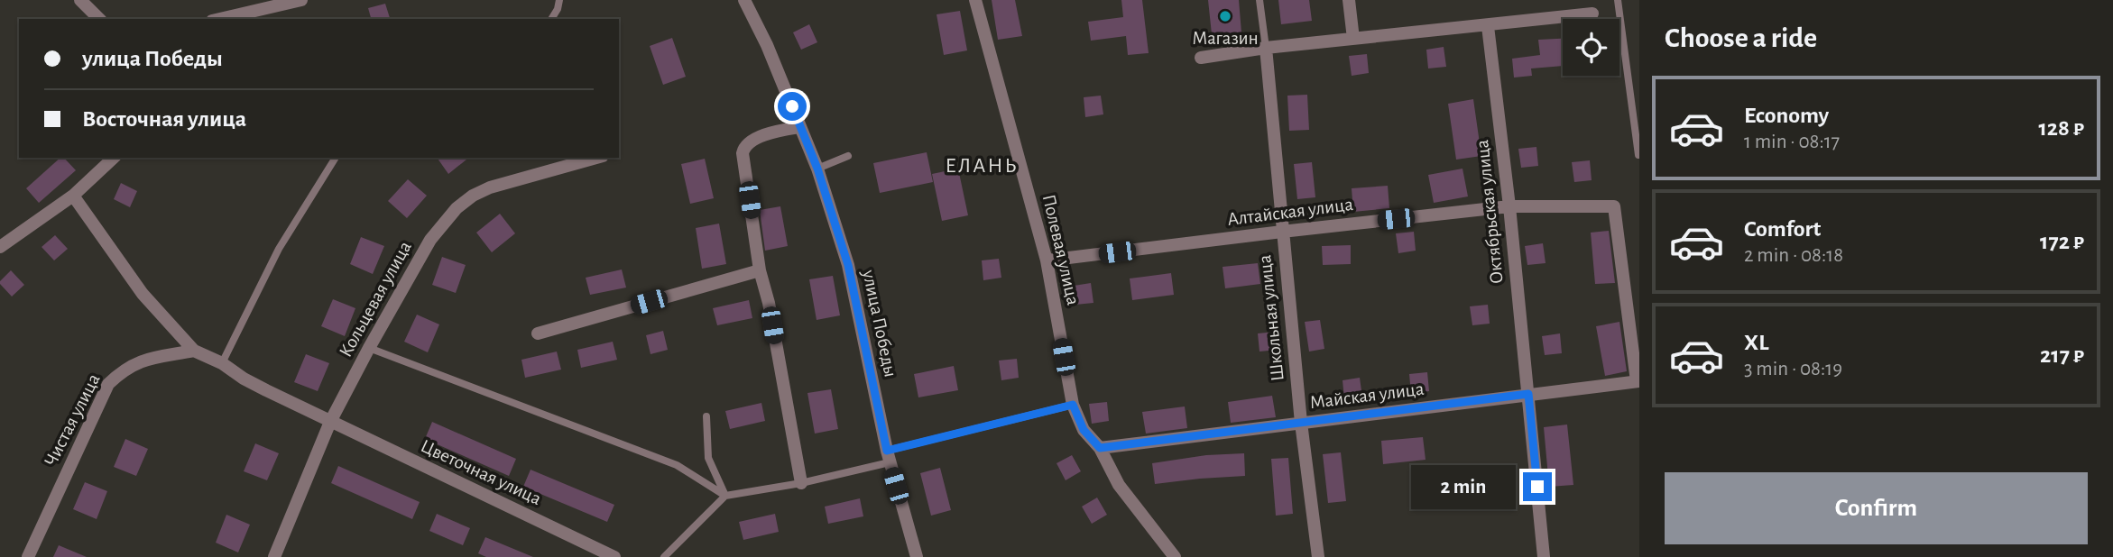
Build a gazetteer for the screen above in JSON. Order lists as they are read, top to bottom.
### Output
{
  "streets": {
    "street": [
      "Алтайская улица",
      "Октябрьская улица",
      "Полевая улица",
      "Кольцевая улица",
      "Школьная улица",
      "улица Победы",
      "Майская улица",
      "Чистая улица",
      "Цветочная улица"
    ]
  },
  "crossings": [
    ["Алтайская улица", "Октябрьская улица"],
    ["Алтайская улица", "Полевая улица"],
    ["Алтайская улица", "Школьная улица"],
    ["Алтайская улица", "Майская улица"],
    ["Октябрьская улица", "Майская улица"],
    ["Полевая улица", "Майская улица"],
    ["Кольцевая улица", "Цветочная улица"],
    ["Школьная улица", "Майская улица"],
    ["Чистая улица", "Цветочная улица"]
  ],
  "districts": ["ЕЛАНЬ"],
  "places": ["Магазин"],
  "page": {
    "heading": "Choose a ride",
    "banner": ["улица Победы", "Восточная улица"],
    "list": [
      {
        "name": "Economy",
        "note": "1 min · 08:17",
        "value": "128 ₽"
      },
      {
        "name": "Comfort",
        "note": "2 min · 08:18",
        "value": "172 ₽"
      },
      {
        "name": "XL",
        "note": "3 min · 08:19",
        "value": "217 ₽"
      }
    ],
    "buttons": "Confirm",
    "bubble": "2 min"
  }
}
